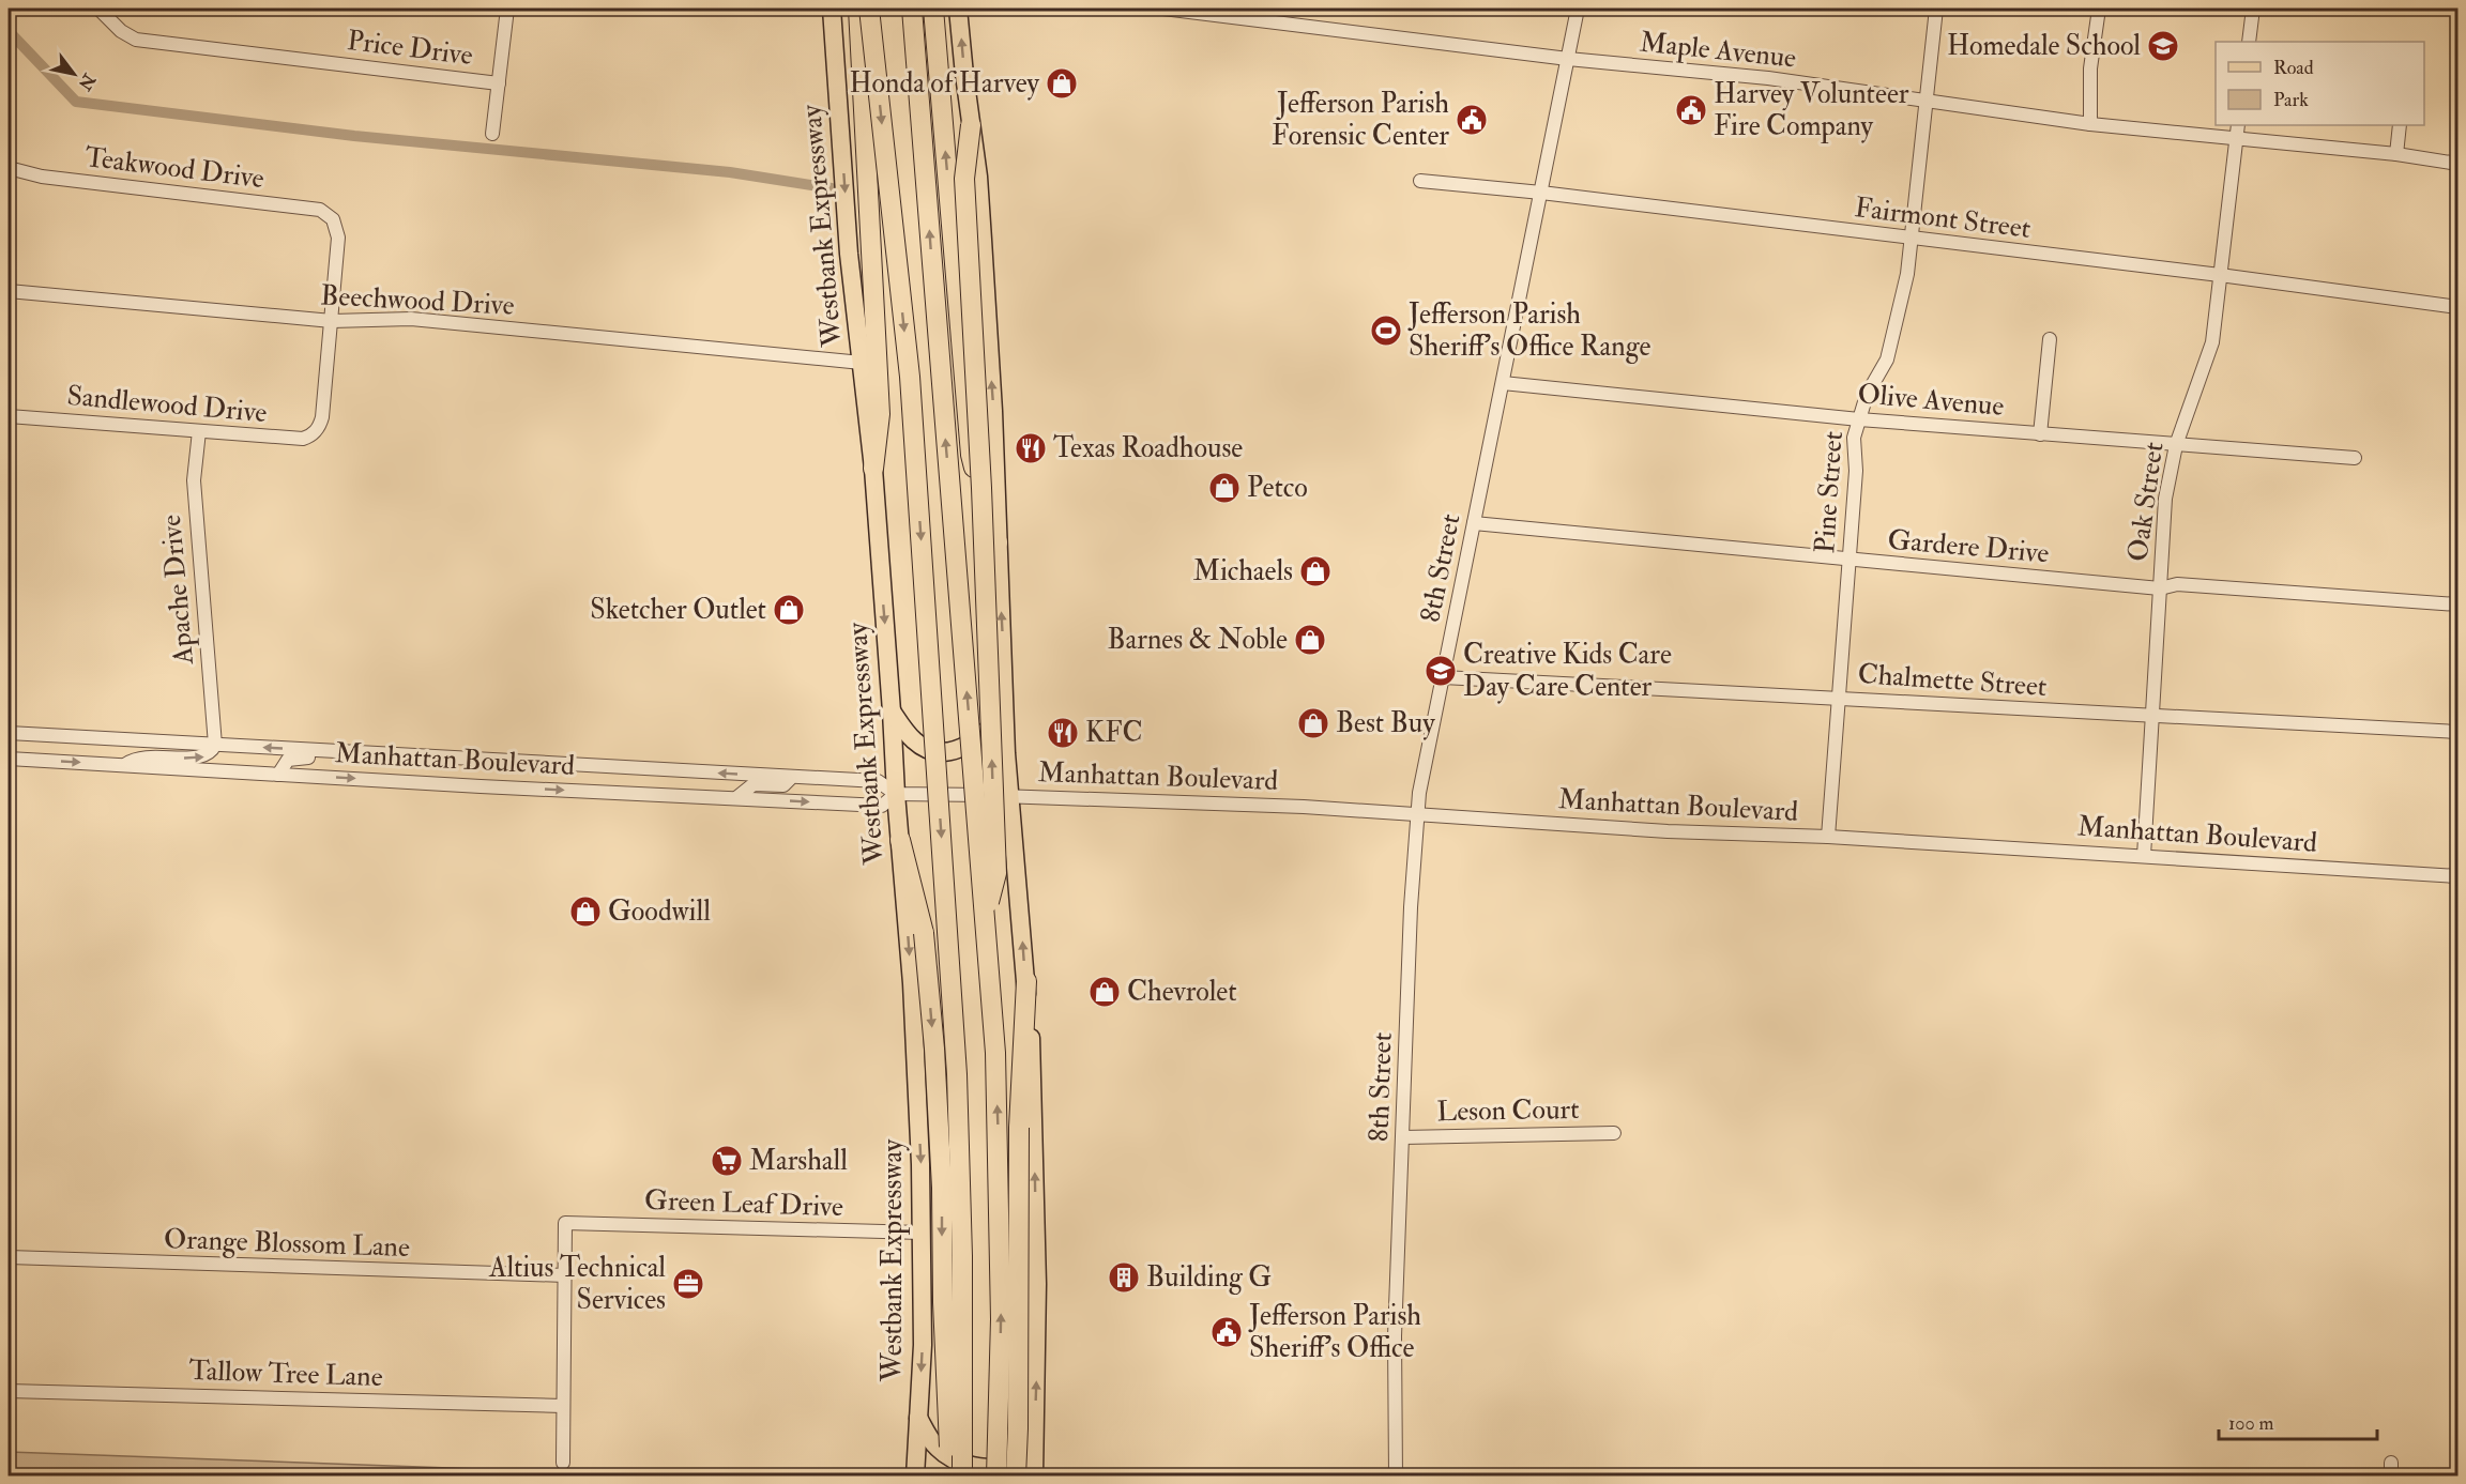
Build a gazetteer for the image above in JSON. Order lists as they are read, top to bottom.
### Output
{
  "streets": {
    "main road": ["Westbank Expressway"],
    "street": [
      "Price Drive",
      "Maple Avenue",
      "Teakwood Drive",
      "Fairmont Street",
      "Beechwood Drive",
      "Olive Avenue",
      "Sandlewood Drive",
      "Pine Street",
      "Oak Street",
      "Gardere Drive",
      "8th Street",
      "Apache Drive",
      "Chalmette Street",
      "Manhattan Boulevard",
      "Leson Court",
      "Green Leaf Drive",
      "Orange Blossom Lane",
      "Tallow Tree Lane"
    ]
  },
  "crossings": [
    ["Maple Avenue", "Pine Street"],
    ["Maple Avenue", "Oak Street"],
    ["Maple Avenue", "8th Street"],
    ["Teakwood Drive", "Beechwood Drive"],
    ["Teakwood Drive", "Sandlewood Drive"],
    ["Fairmont Street", "Pine Street"],
    ["Fairmont Street", "Oak Street"],
    ["Fairmont Street", "8th Street"],
    ["Westbank Expressway", "Beechwood Drive"],
    ["Westbank Expressway", "Manhattan Boulevard"],
    ["Westbank Expressway", "Green Leaf Drive"],
    ["Beechwood Drive", "Sandlewood Drive"],
    ["Olive Avenue", "Pine Street"],
    ["Olive Avenue", "Oak Street"],
    ["Olive Avenue", "8th Street"],
    ["Sandlewood Drive", "Apache Drive"],
    ["Pine Street", "Gardere Drive"],
    ["Pine Street", "Chalmette Street"],
    ["Pine Street", "Manhattan Boulevard"],
    ["Oak Street", "Gardere Drive"],
    ["Oak Street", "Chalmette Street"],
    ["Oak Street", "Manhattan Boulevard"],
    ["Gardere Drive", "8th Street"],
    ["8th Street", "Chalmette Street"],
    ["8th Street", "Manhattan Boulevard"],
    ["8th Street", "Leson Court"],
    ["Apache Drive", "Manhattan Boulevard"],
    ["Green Leaf Drive", "Orange Blossom Lane"]
  ],
  "places": {
    "school or university": ["Homedale School", "Creative Kids Care Day Care Center"],
    "shop": [
      "Honda of Harvey",
      "Petco",
      "Michaels",
      "Sketcher Outlet",
      "Barnes & Noble",
      "Best Buy",
      "Goodwill",
      "Chevrolet"
    ],
    "public building": ["Harvey Volunteer Fire Company", "Jefferson Parish Forensic Center", "Jefferson Parish Sheriff's Office"],
    "sports": ["Jefferson Parish Sheriff's Office Range"],
    "restaurant": ["Texas Roadhouse", "KFC"],
    "supermarket": ["Marshall"],
    "building": ["Building G"],
    "office": ["Altius Technical Services"]
  },
  "legend": ["Road", "Park"],
  "scale_bar": "100 m",
  "north": "bottom right"
}
